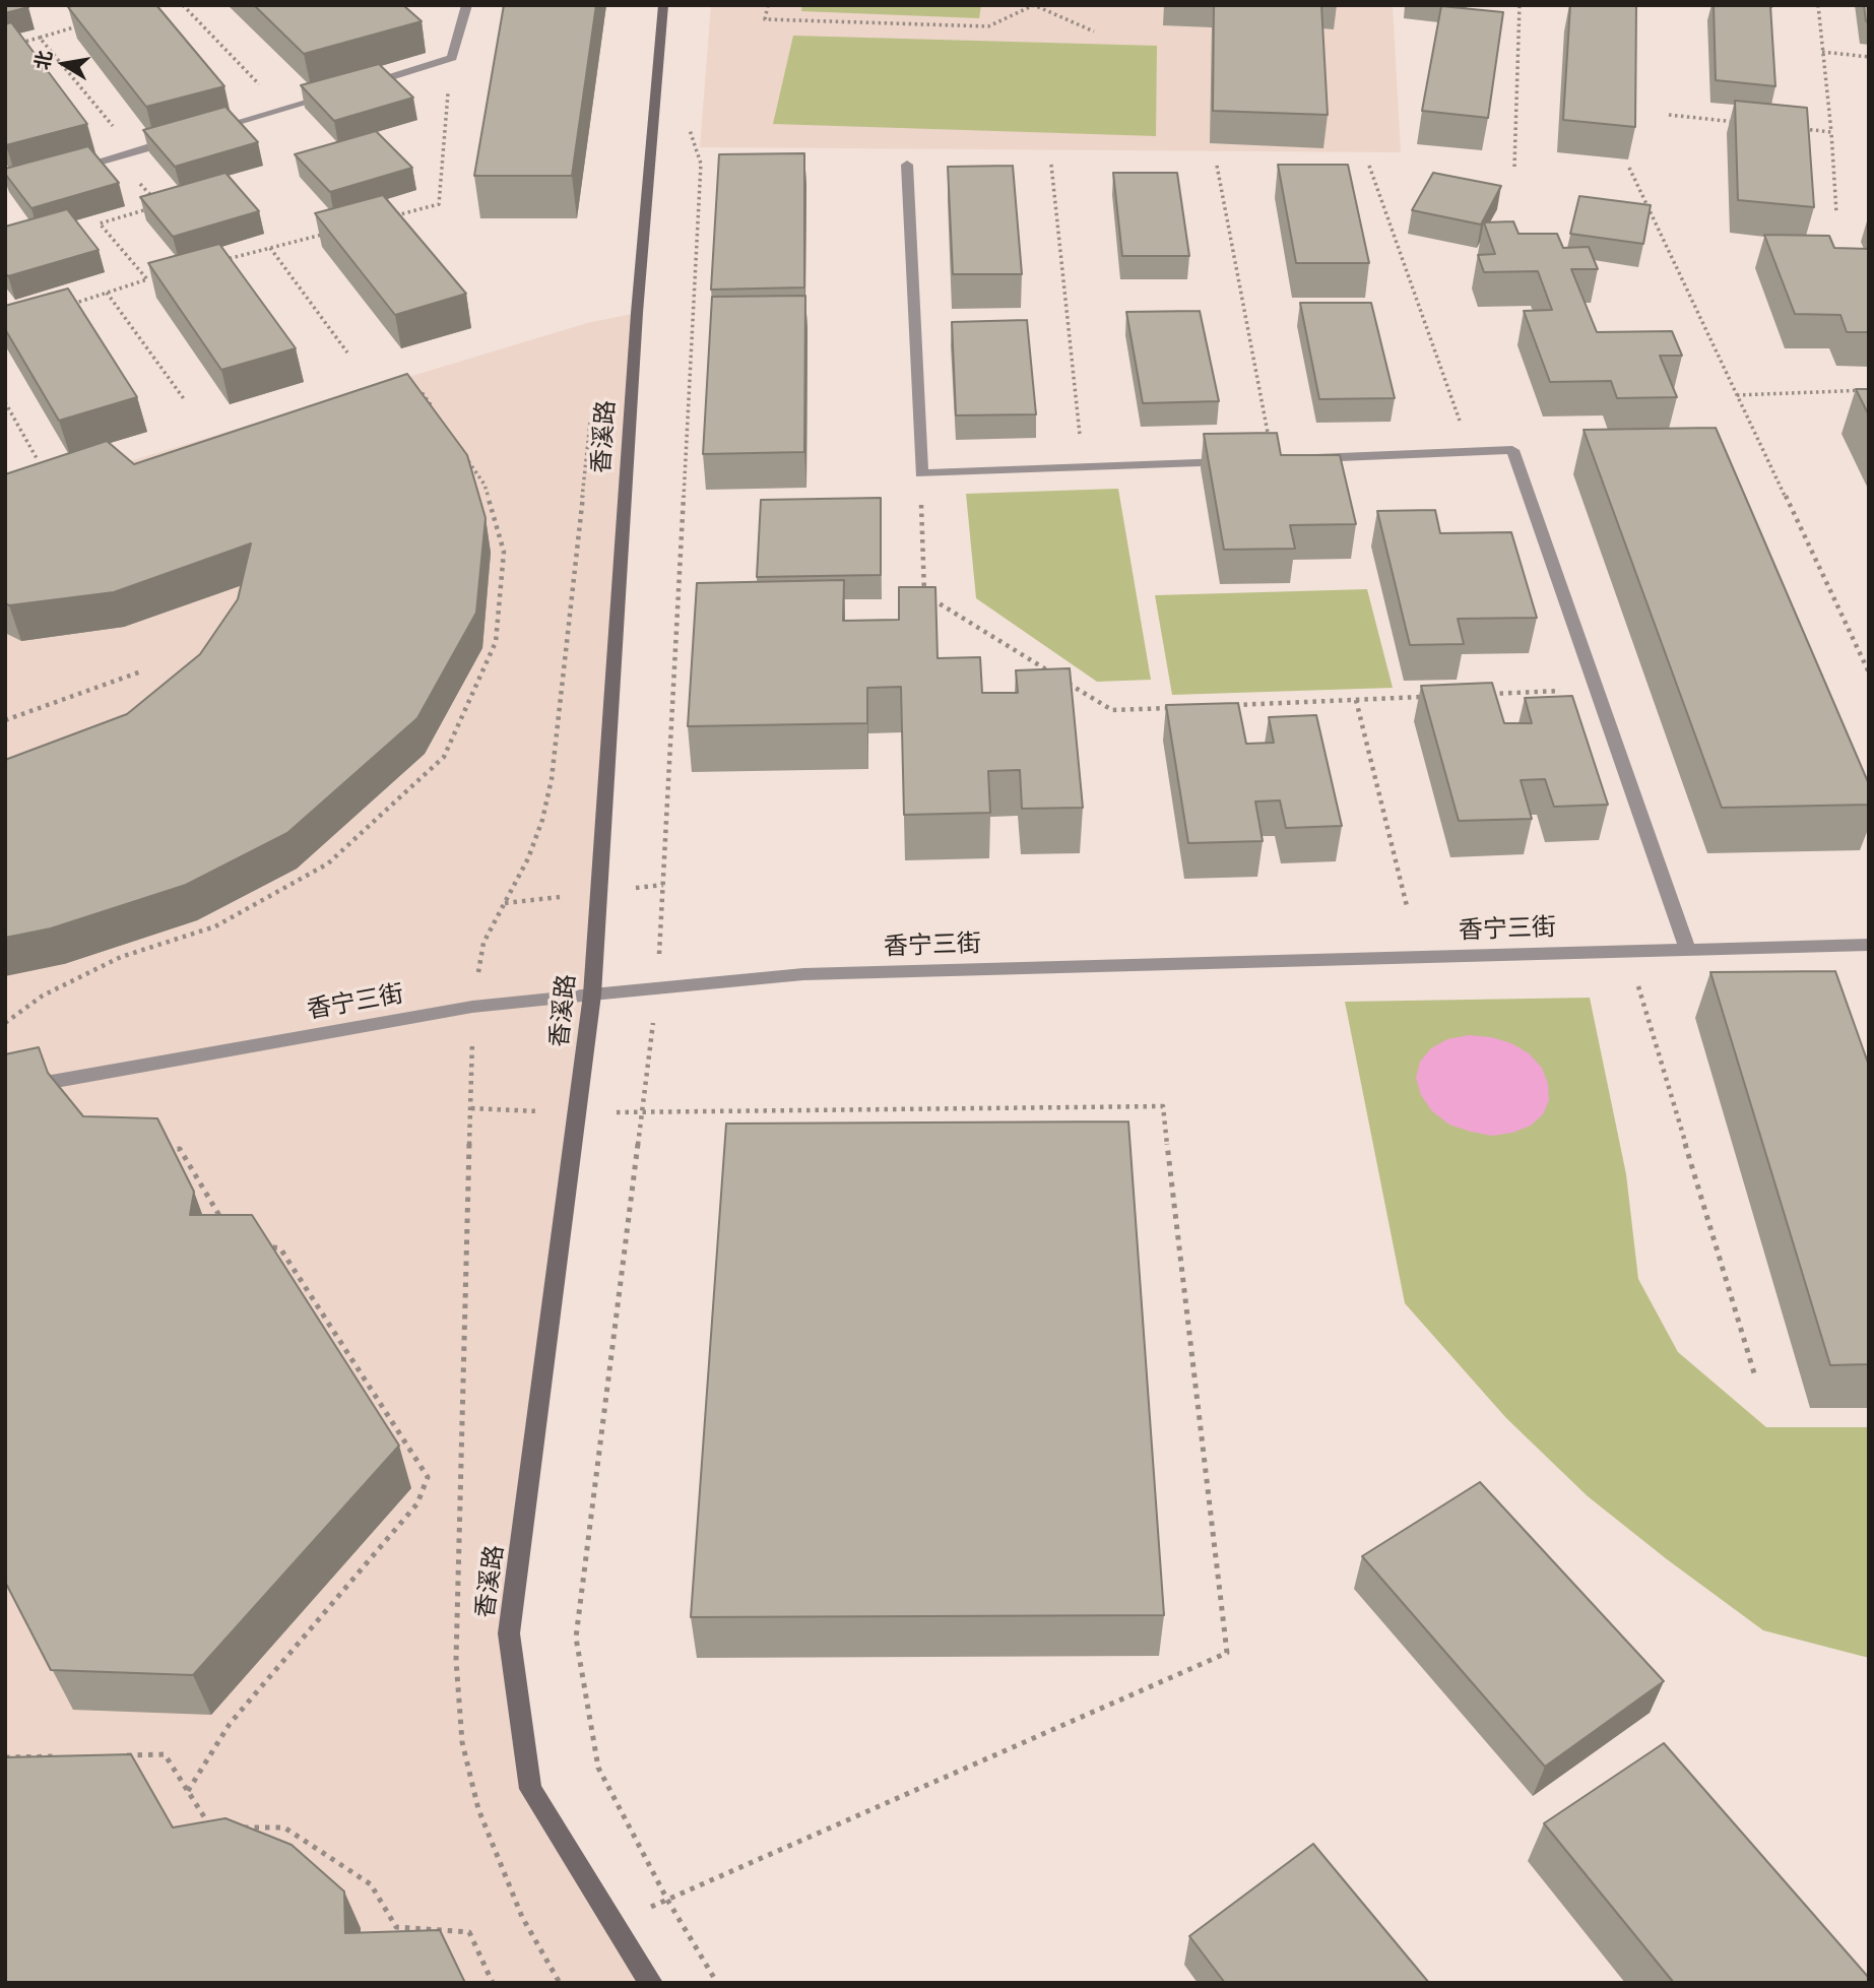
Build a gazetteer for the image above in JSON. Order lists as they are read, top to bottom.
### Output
{
  "streets": {
    "street": ["香溪路", "香宁三街"]
  },
  "crossings": [
    ["香溪路", "香宁三街"]
  ],
  "north": "left"
}
